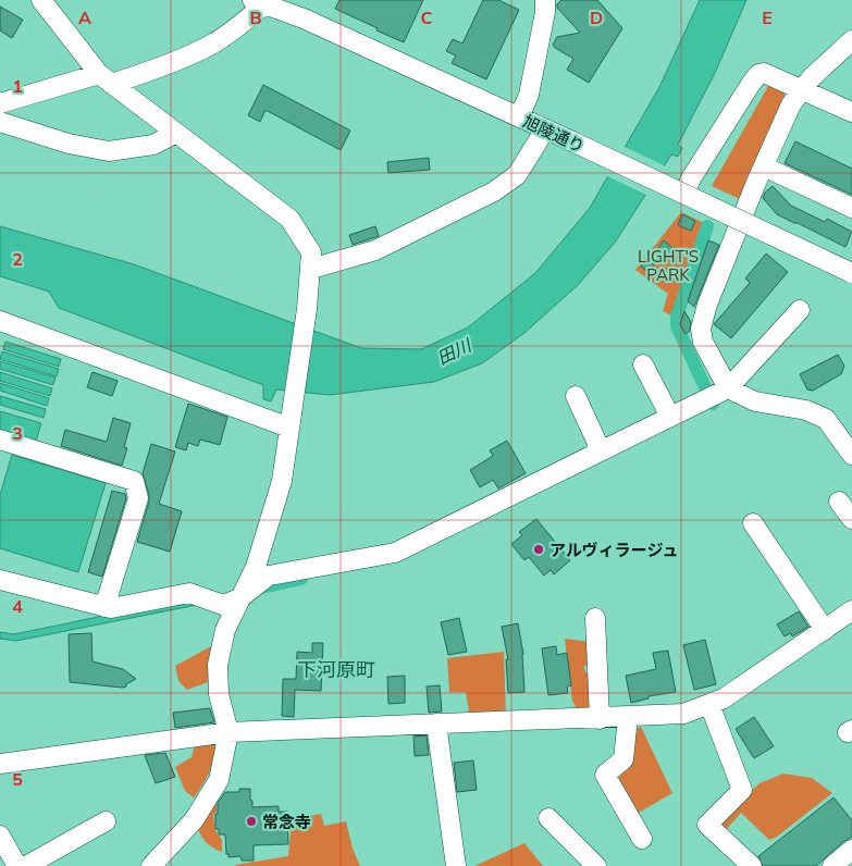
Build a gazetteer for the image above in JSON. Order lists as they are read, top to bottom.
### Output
{
  "streets": {
    "street": ["旭陵通り"]
  },
  "districts": ["下河原町"],
  "water": ["田川"],
  "parks": ["LIGHT'S PARK"],
  "places": ["アルヴィラージュ", "常念寺"],
  "grid": {
    "columns": [
      "A",
      "B",
      "C",
      "D",
      "E"
    ],
    "rows": [
      "1",
      "2",
      "3",
      "4",
      "5"
    ]
  }
}
